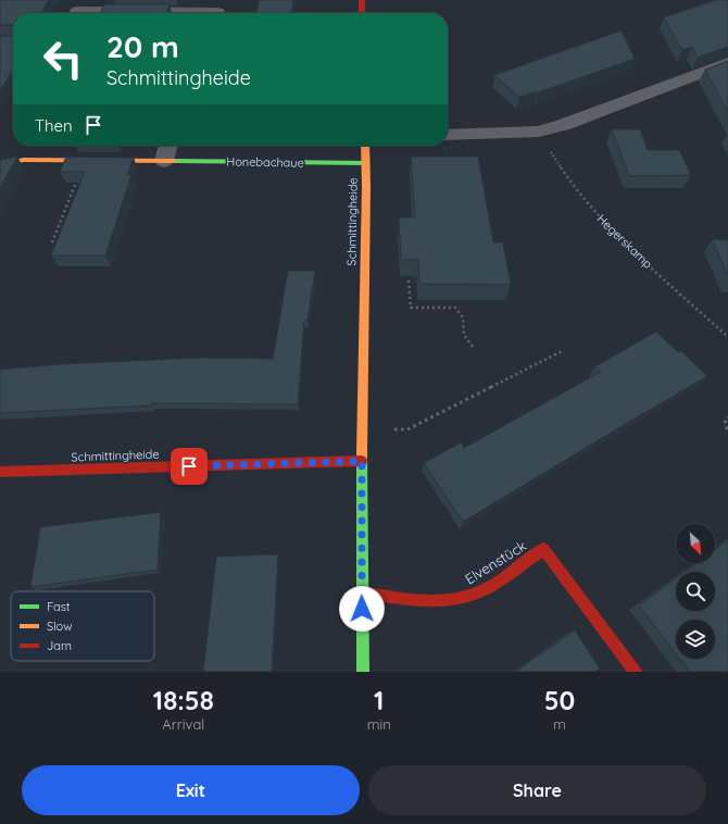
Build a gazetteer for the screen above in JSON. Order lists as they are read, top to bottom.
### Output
{
  "streets": {
    "street": ["Honebachaue", "Schmittingheide", "Elvenstück"],
    "path": ["Hegerskamp"]
  },
  "crossings": [
    ["Honebachaue", "Schmittingheide"],
    ["Schmittingheide", "Elvenstück"]
  ],
  "legend": ["Fast", "Slow", "Jam"],
  "north": "bottom right",
  "page": {
    "turn": ["20 m", "Schmittingheide"],
    "then": "Then",
    "eta": [
      "18:58",
      "Arrival",
      "1",
      "min",
      "50",
      "m"
    ],
    "buttons": ["Exit", "Share"]
  }
}
